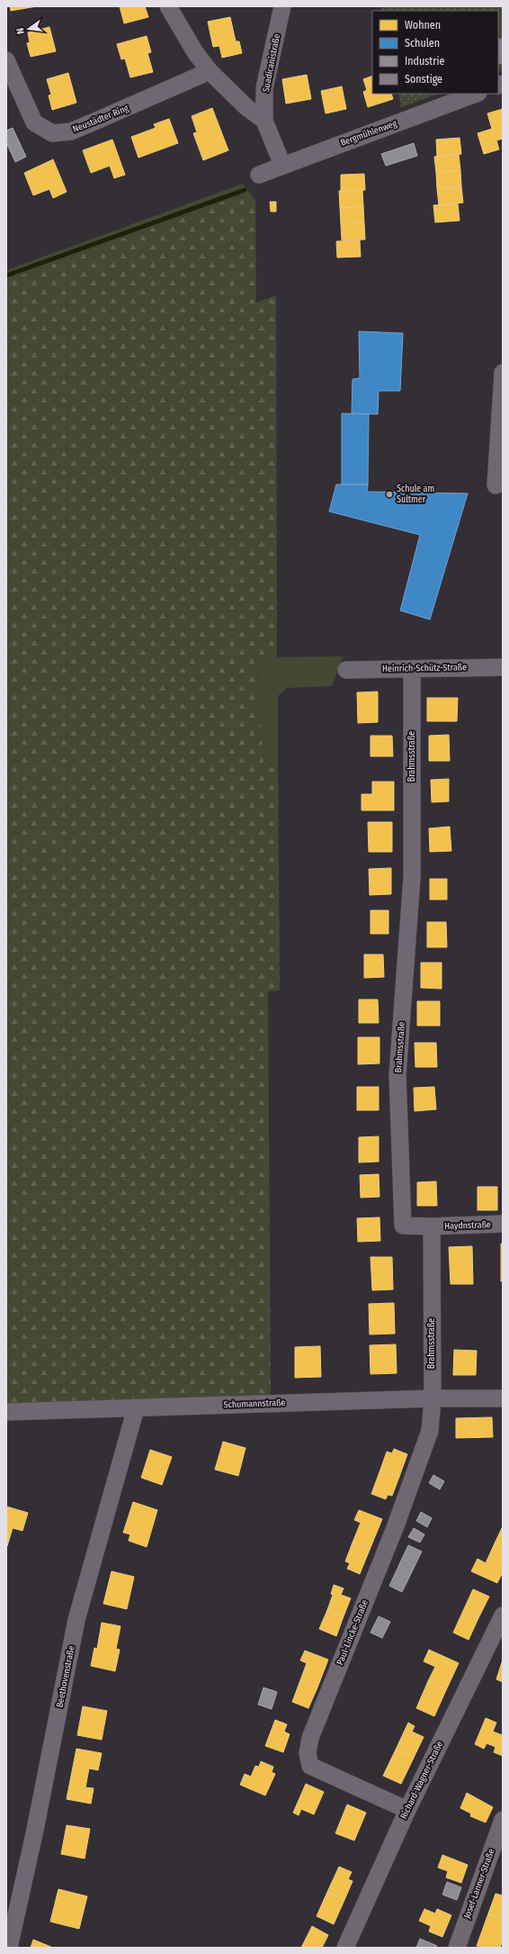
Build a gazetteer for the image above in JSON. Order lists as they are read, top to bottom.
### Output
{
  "streets": {
    "street": [
      "Suadicanistraße",
      "Neustädter Ring",
      "Bergmühlenweg",
      "Heinrich-Schütz-Straße",
      "Brahmsstraße",
      "Haydnstraße",
      "Schumannstraße",
      "Paul-Lincke-Straße",
      "Beethovenstraße",
      "Richard-Wagner-Straße",
      "Josef-Lanner-Straße"
    ]
  },
  "crossings": [
    ["Heinrich-Schütz-Straße", "Brahmsstraße"],
    ["Brahmsstraße", "Haydnstraße"],
    ["Brahmsstraße", "Schumannstraße"],
    ["Brahmsstraße", "Paul-Lincke-Straße"],
    ["Schumannstraße", "Paul-Lincke-Straße"],
    ["Schumannstraße", "Beethovenstraße"],
    ["Paul-Lincke-Straße", "Richard-Wagner-Straße"]
  ],
  "places": ["Schule am Sultmer"],
  "legend": [
    "Wohnen",
    "Schulen",
    "Industrie",
    "Sonstige"
  ],
  "north": "left"
}
